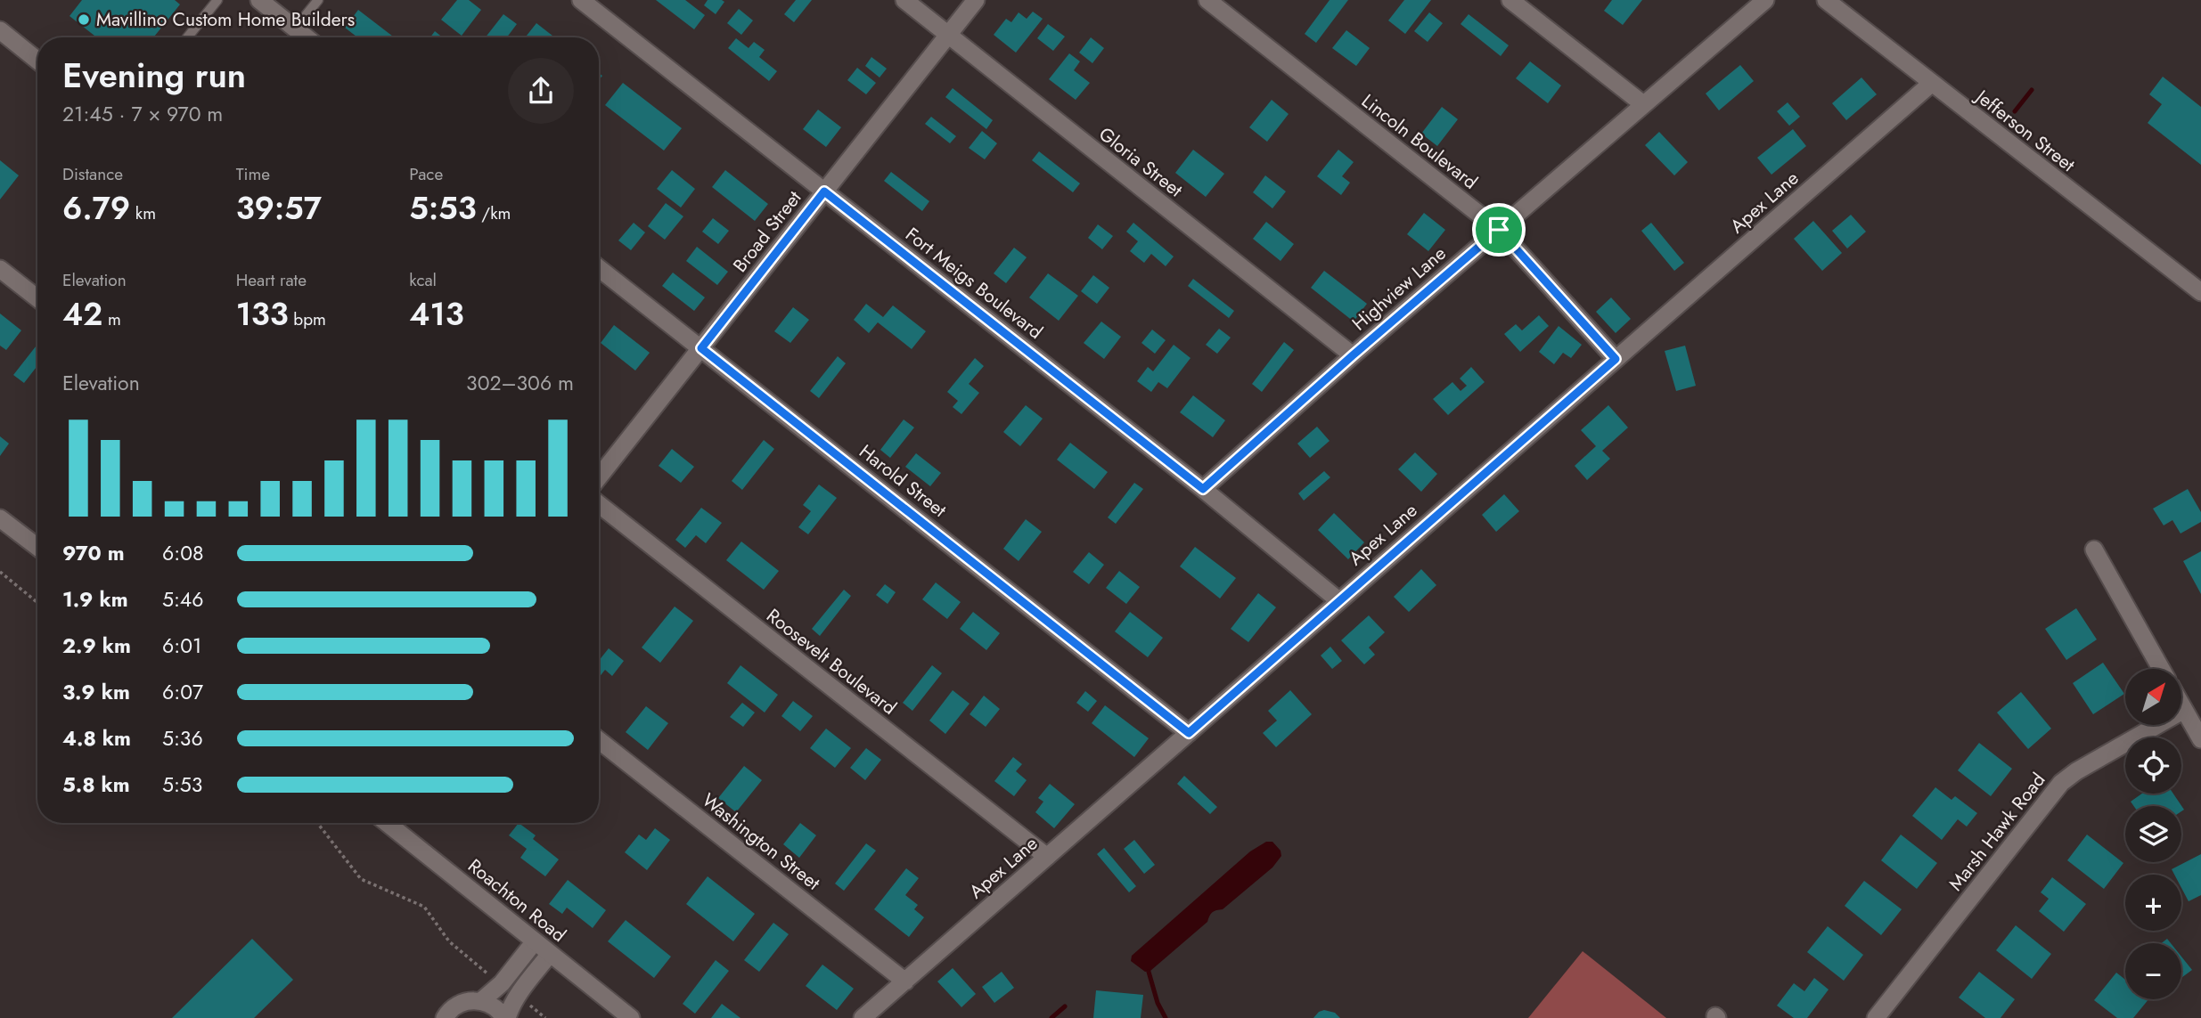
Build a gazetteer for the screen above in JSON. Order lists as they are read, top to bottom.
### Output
{
  "streets": {
    "street": [
      "Jefferson Street",
      "Lincoln Boulevard",
      "Gloria Street",
      "Apex Lane",
      "Broad Street",
      "Fort Meigs Boulevard",
      "Highview Lane",
      "Harold Street",
      "Roosevelt Boulevard",
      "Marsh Hawk Road",
      "Washington Street",
      "Roachton Road"
    ]
  },
  "crossings": [
    ["Jefferson Street", "Apex Lane"],
    ["Lincoln Boulevard", "Apex Lane"],
    ["Lincoln Boulevard", "Highview Lane"],
    ["Gloria Street", "Broad Street"],
    ["Gloria Street", "Highview Lane"],
    ["Apex Lane", "Fort Meigs Boulevard"],
    ["Apex Lane", "Harold Street"],
    ["Apex Lane", "Roosevelt Boulevard"],
    ["Apex Lane", "Washington Street"],
    ["Broad Street", "Fort Meigs Boulevard"],
    ["Broad Street", "Harold Street"],
    ["Fort Meigs Boulevard", "Highview Lane"]
  ],
  "places": ["Mavillino Custom Home Builders"],
  "north": "top right",
  "page": {
    "heading": ["Evening run", "21:45 · 7 × 970 m"],
    "stats": [
      ["Distance", "6.79 km"],
      ["Time", "39:57"],
      ["Pace", "5:53 /km"],
      ["Elevation", "42 m"],
      ["Heart rate", "133 bpm"],
      ["kcal", "413"]
    ],
    "chart": ["Elevation", "302–306 m"],
    "list": [
      {
        "name": "970 m",
        "note": "6:08"
      },
      {
        "name": "1.9 km",
        "note": "5:46"
      },
      {
        "name": "2.9 km",
        "note": "6:01"
      },
      {
        "name": "3.9 km",
        "note": "6:07"
      },
      {
        "name": "4.8 km",
        "note": "5:36"
      },
      {
        "name": "5.8 km",
        "note": "5:53"
      }
    ],
    "map_buttons": ["+", "−"]
  }
}
